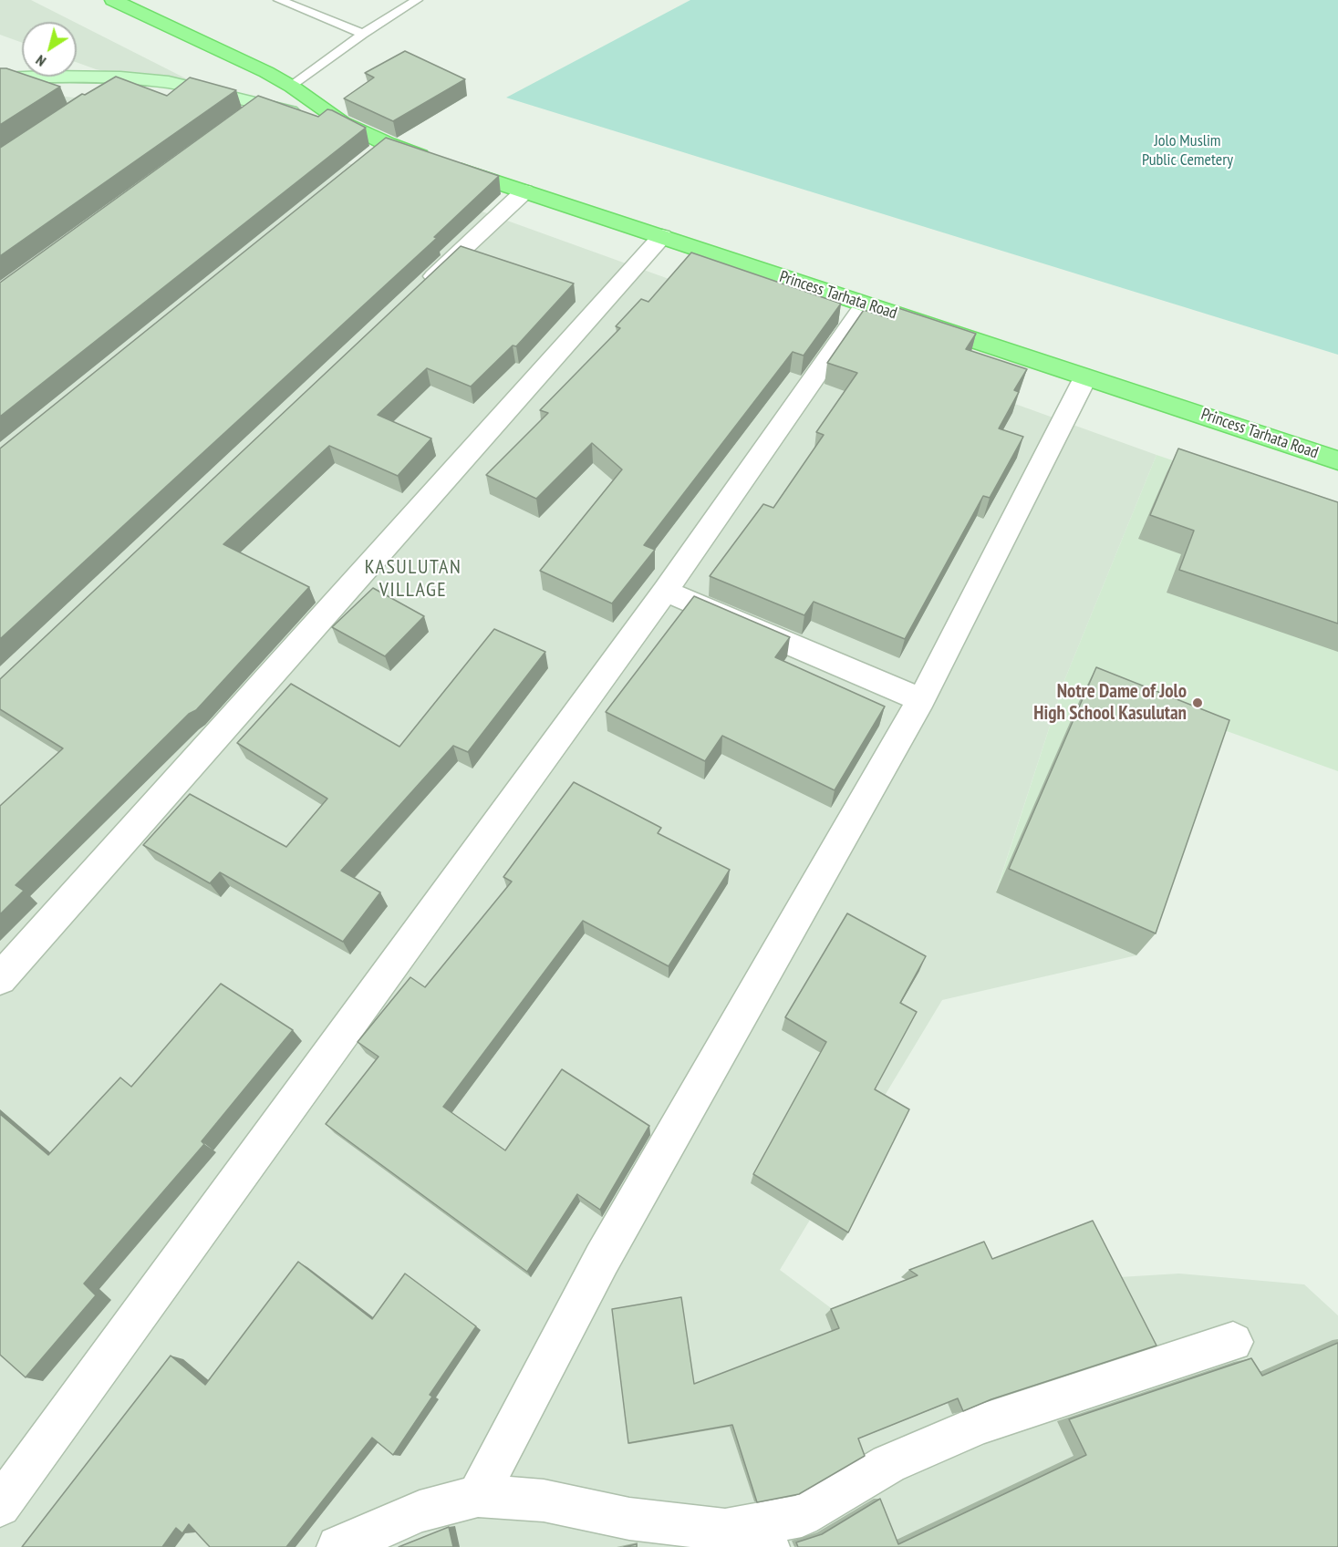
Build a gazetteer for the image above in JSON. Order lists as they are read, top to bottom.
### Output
{
  "streets": {
    "main road": ["Princess Tarhata Road"]
  },
  "districts": ["KASULUTAN VILLAGE"],
  "parks": ["Jolo Muslim Public Cemetery"],
  "places": ["Notre Dame of Jolo High School Kasulutan"],
  "north": "bottom left"
}
